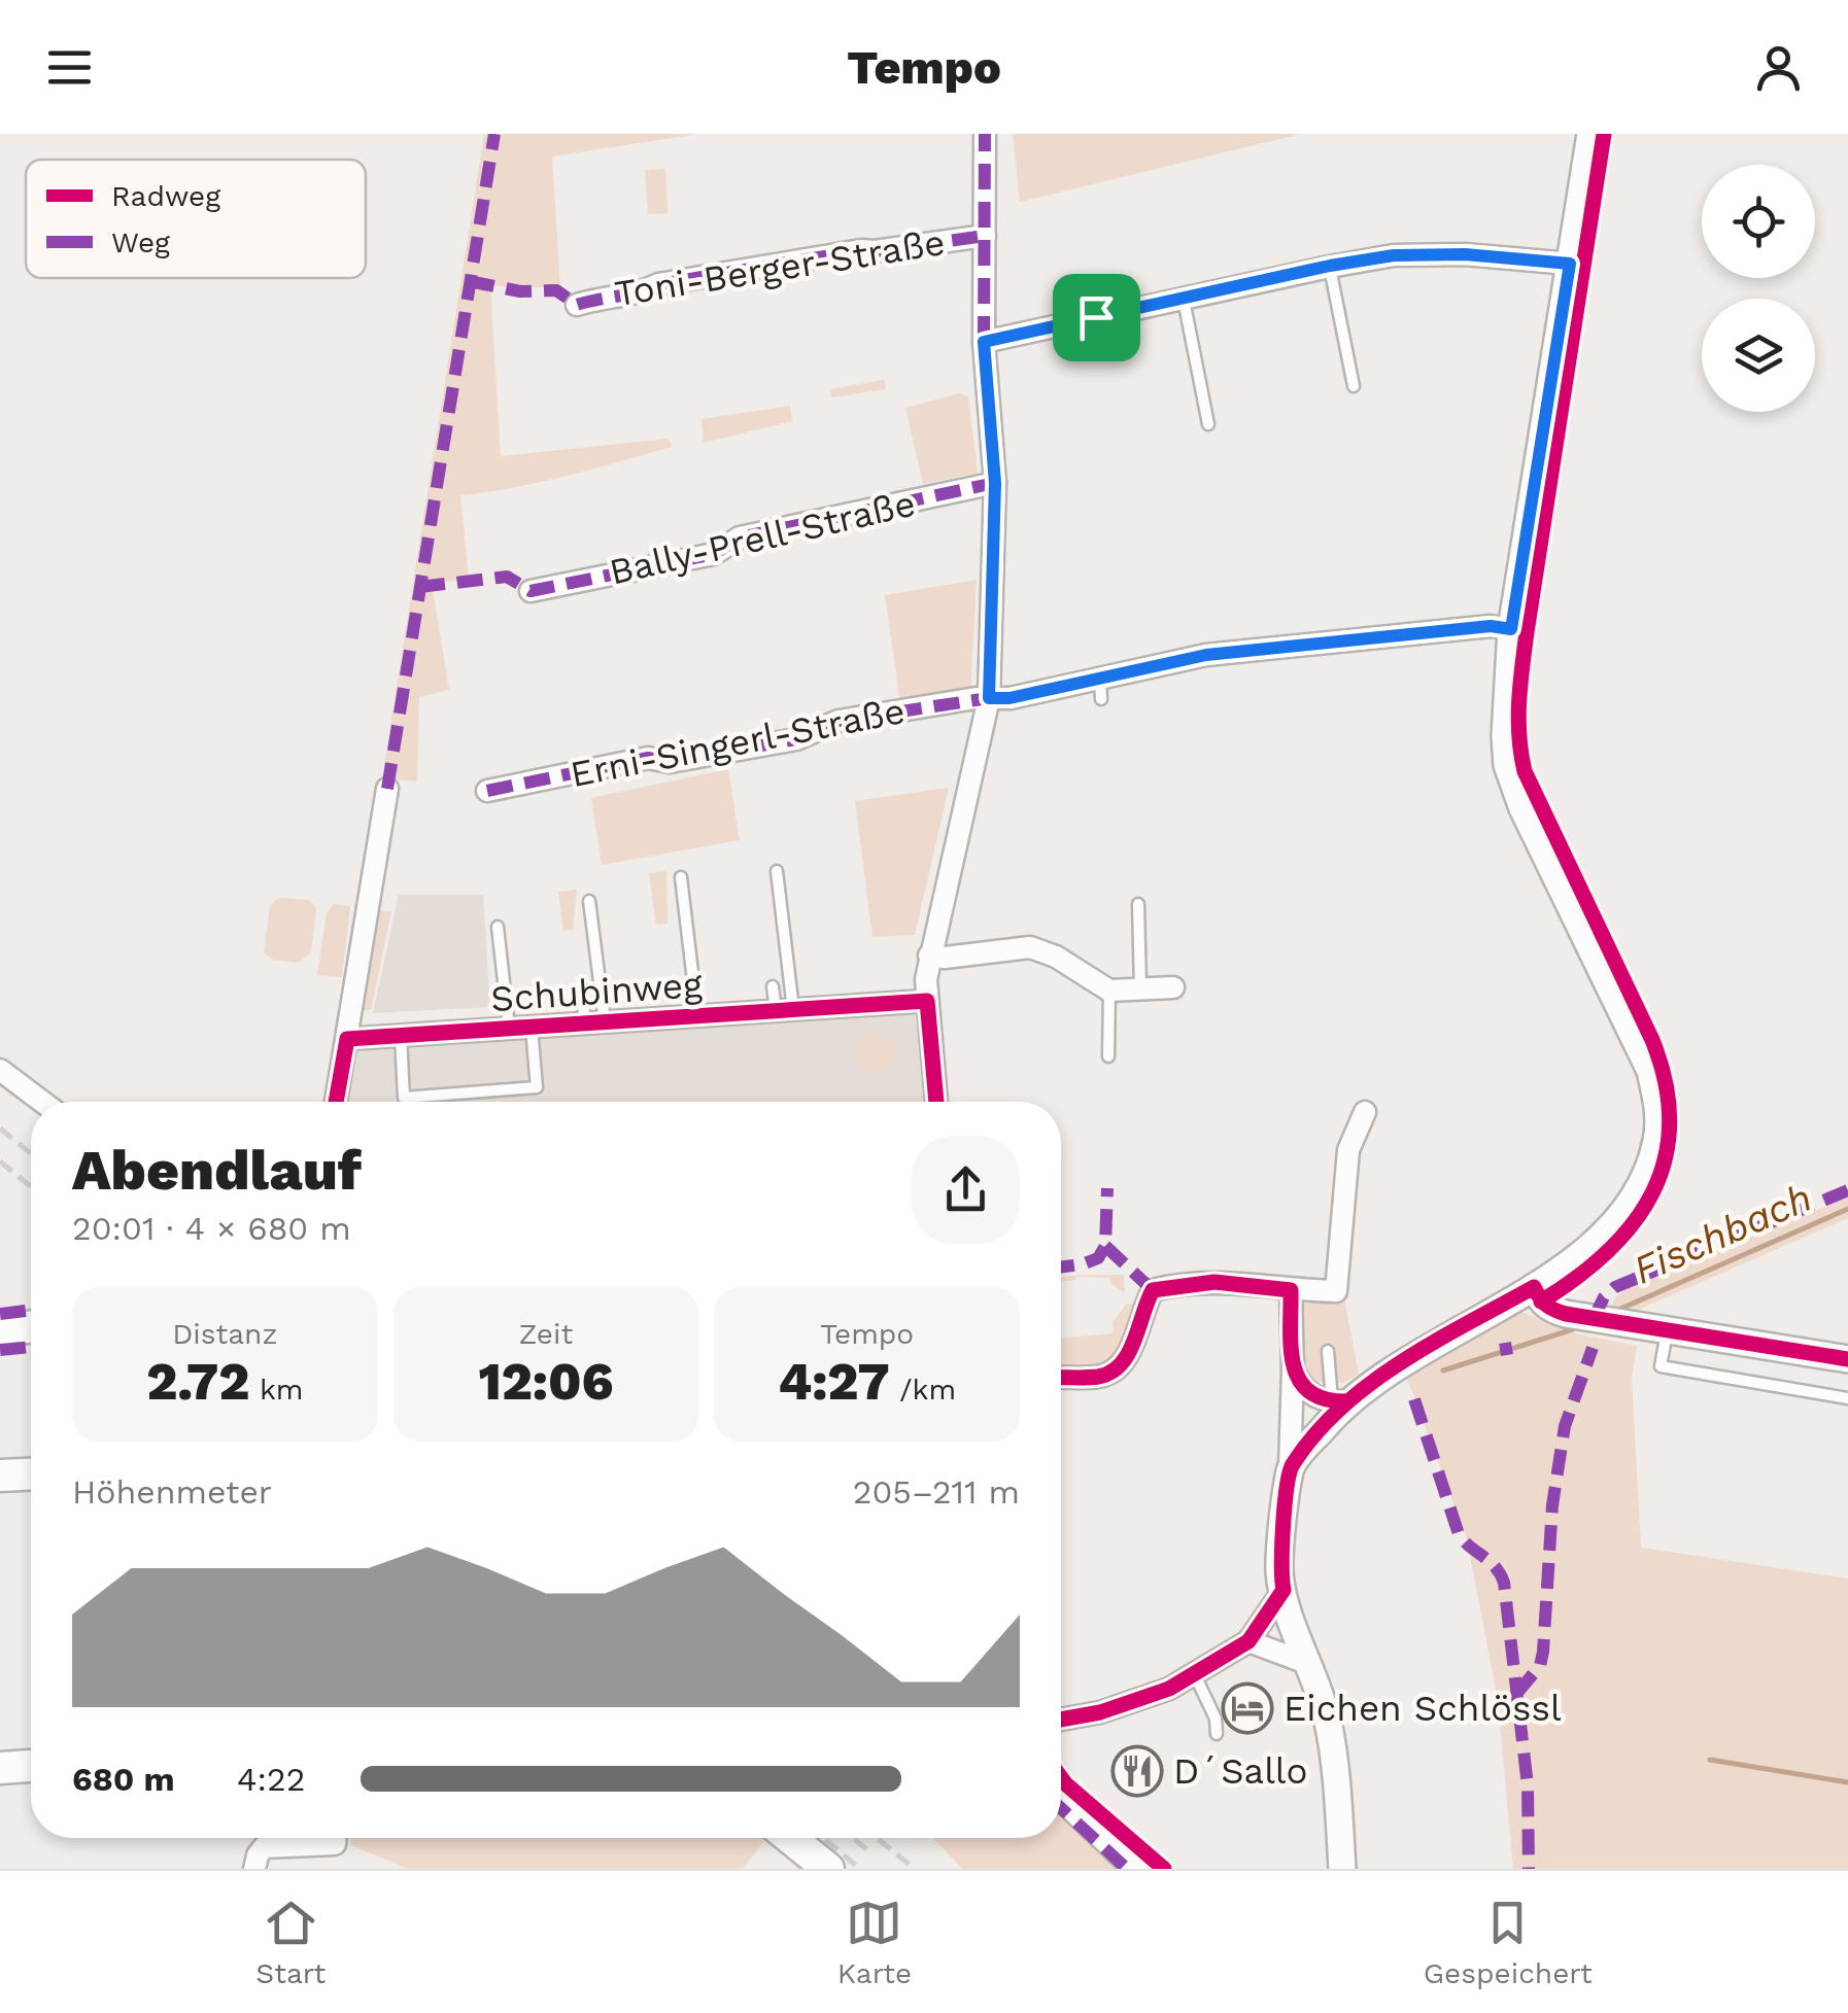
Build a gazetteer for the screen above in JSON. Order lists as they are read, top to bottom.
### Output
{
  "streets": {
    "street": [
      "Toni-Berger-Straße",
      "Bally-Prell-Straße",
      "Erni-Singerl-Straße",
      "Schubinweg"
    ]
  },
  "water": ["Fischbach"],
  "places": {
    "hotel": ["Eichen Schlössl"],
    "restaurant": ["D´Sallo"]
  },
  "legend": ["Radweg", "Weg"],
  "page": {
    "header": "Tempo",
    "heading": ["Abendlauf", "20:01 · 4 × 680 m"],
    "stats": [
      ["Distanz", "2.72 km"],
      ["Zeit", "12:06"],
      ["Tempo", "4:27 /km"]
    ],
    "chart": ["Höhenmeter", "205–211 m"],
    "list": [
      {
        "name": "680 m",
        "note": "4:22"
      }
    ],
    "tabs": ["Start", "Karte", "Gespeichert"]
  }
}
